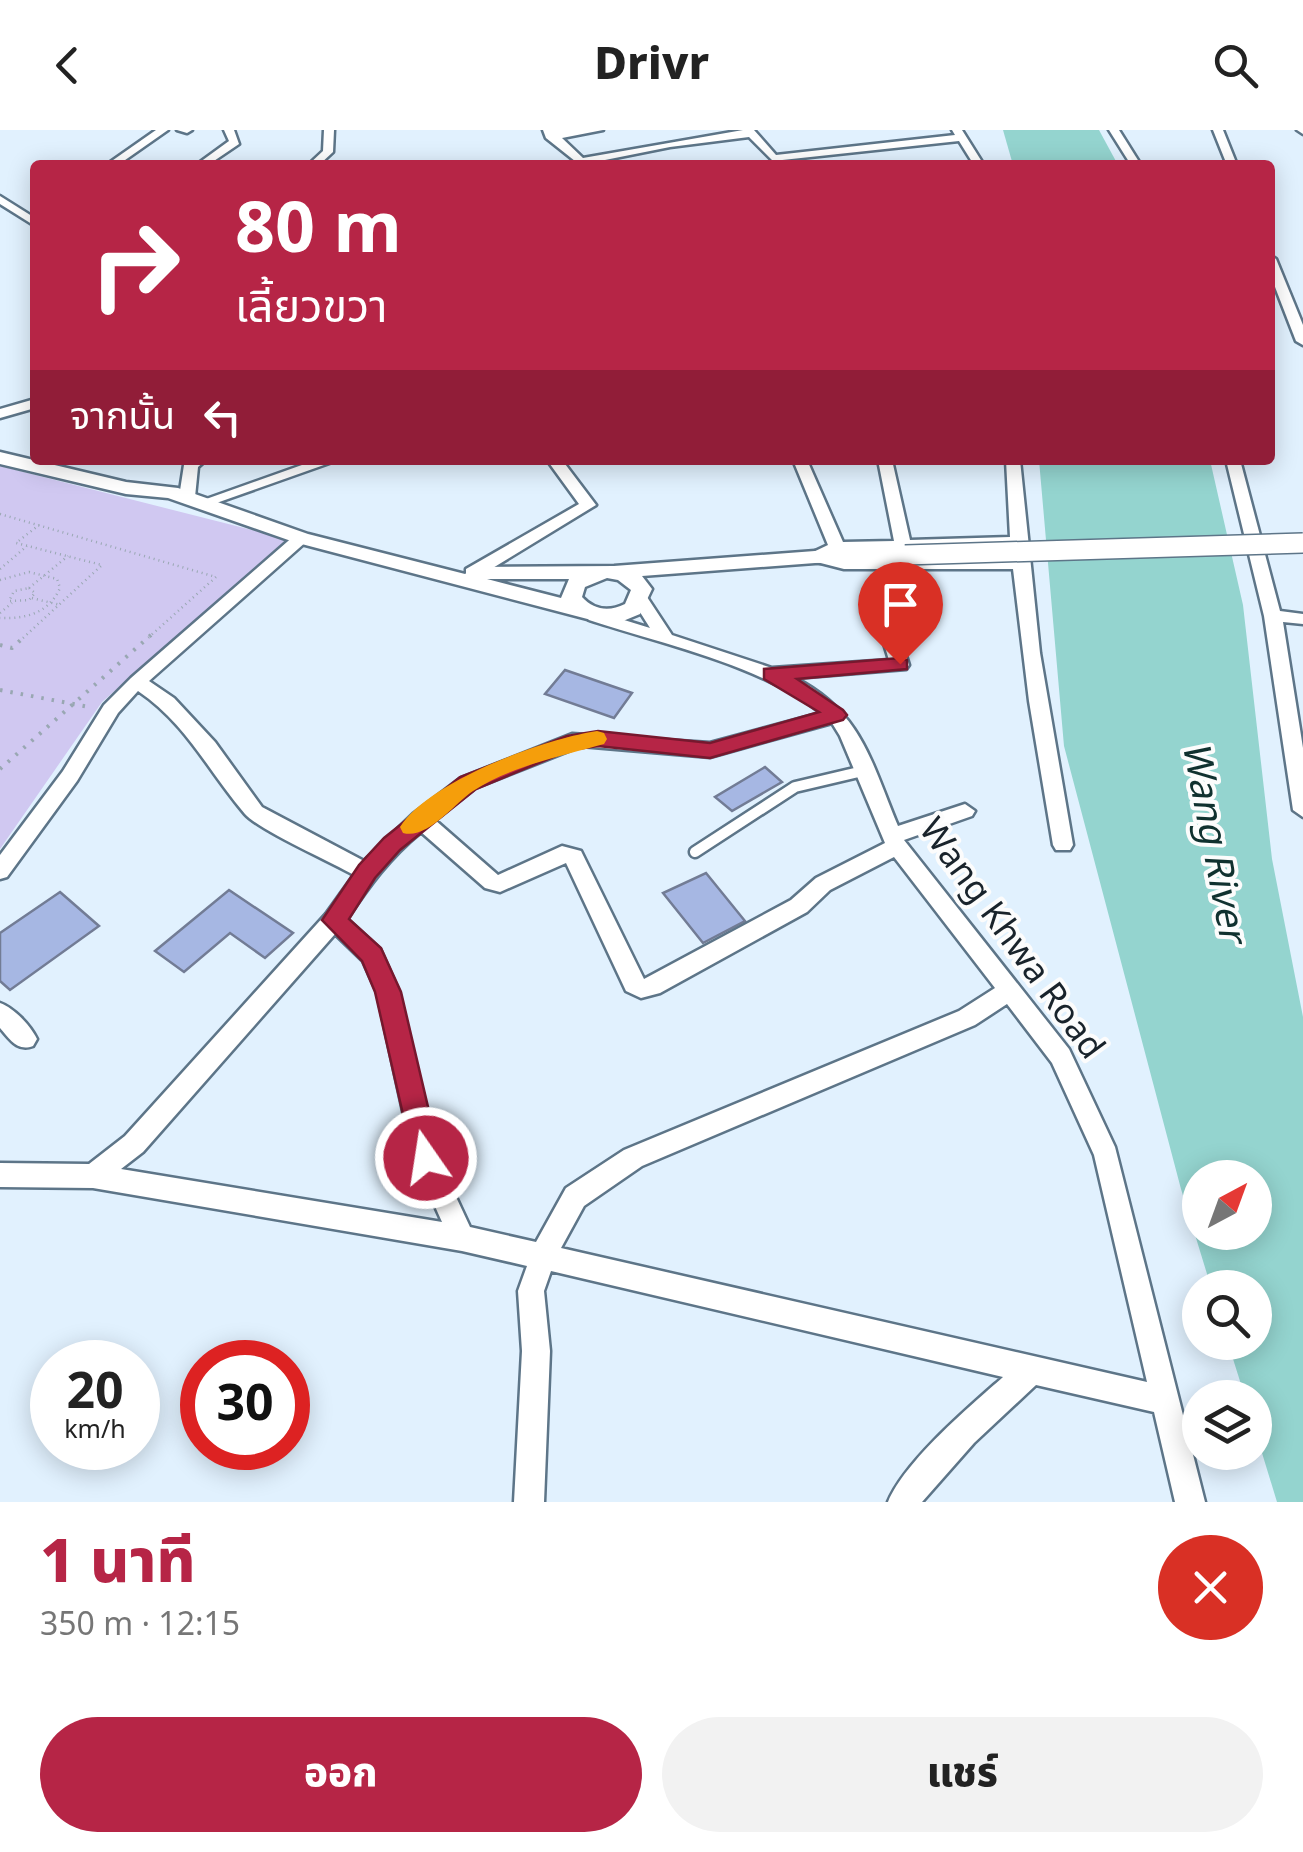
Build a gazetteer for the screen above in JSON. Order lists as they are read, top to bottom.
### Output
{
  "streets": {
    "street": ["Wang Khwa Road"]
  },
  "water": ["Wang River"],
  "north": "top right",
  "page": {
    "header": "Drivr",
    "turn": ["80 m", "เลี้ยวขวา"],
    "then": "จากนั้น",
    "speed": "20 km/h",
    "limit": "30",
    "heading": ["1 นาที", "350 m · 12:15"],
    "buttons": ["ออก", "แชร์"]
  }
}
